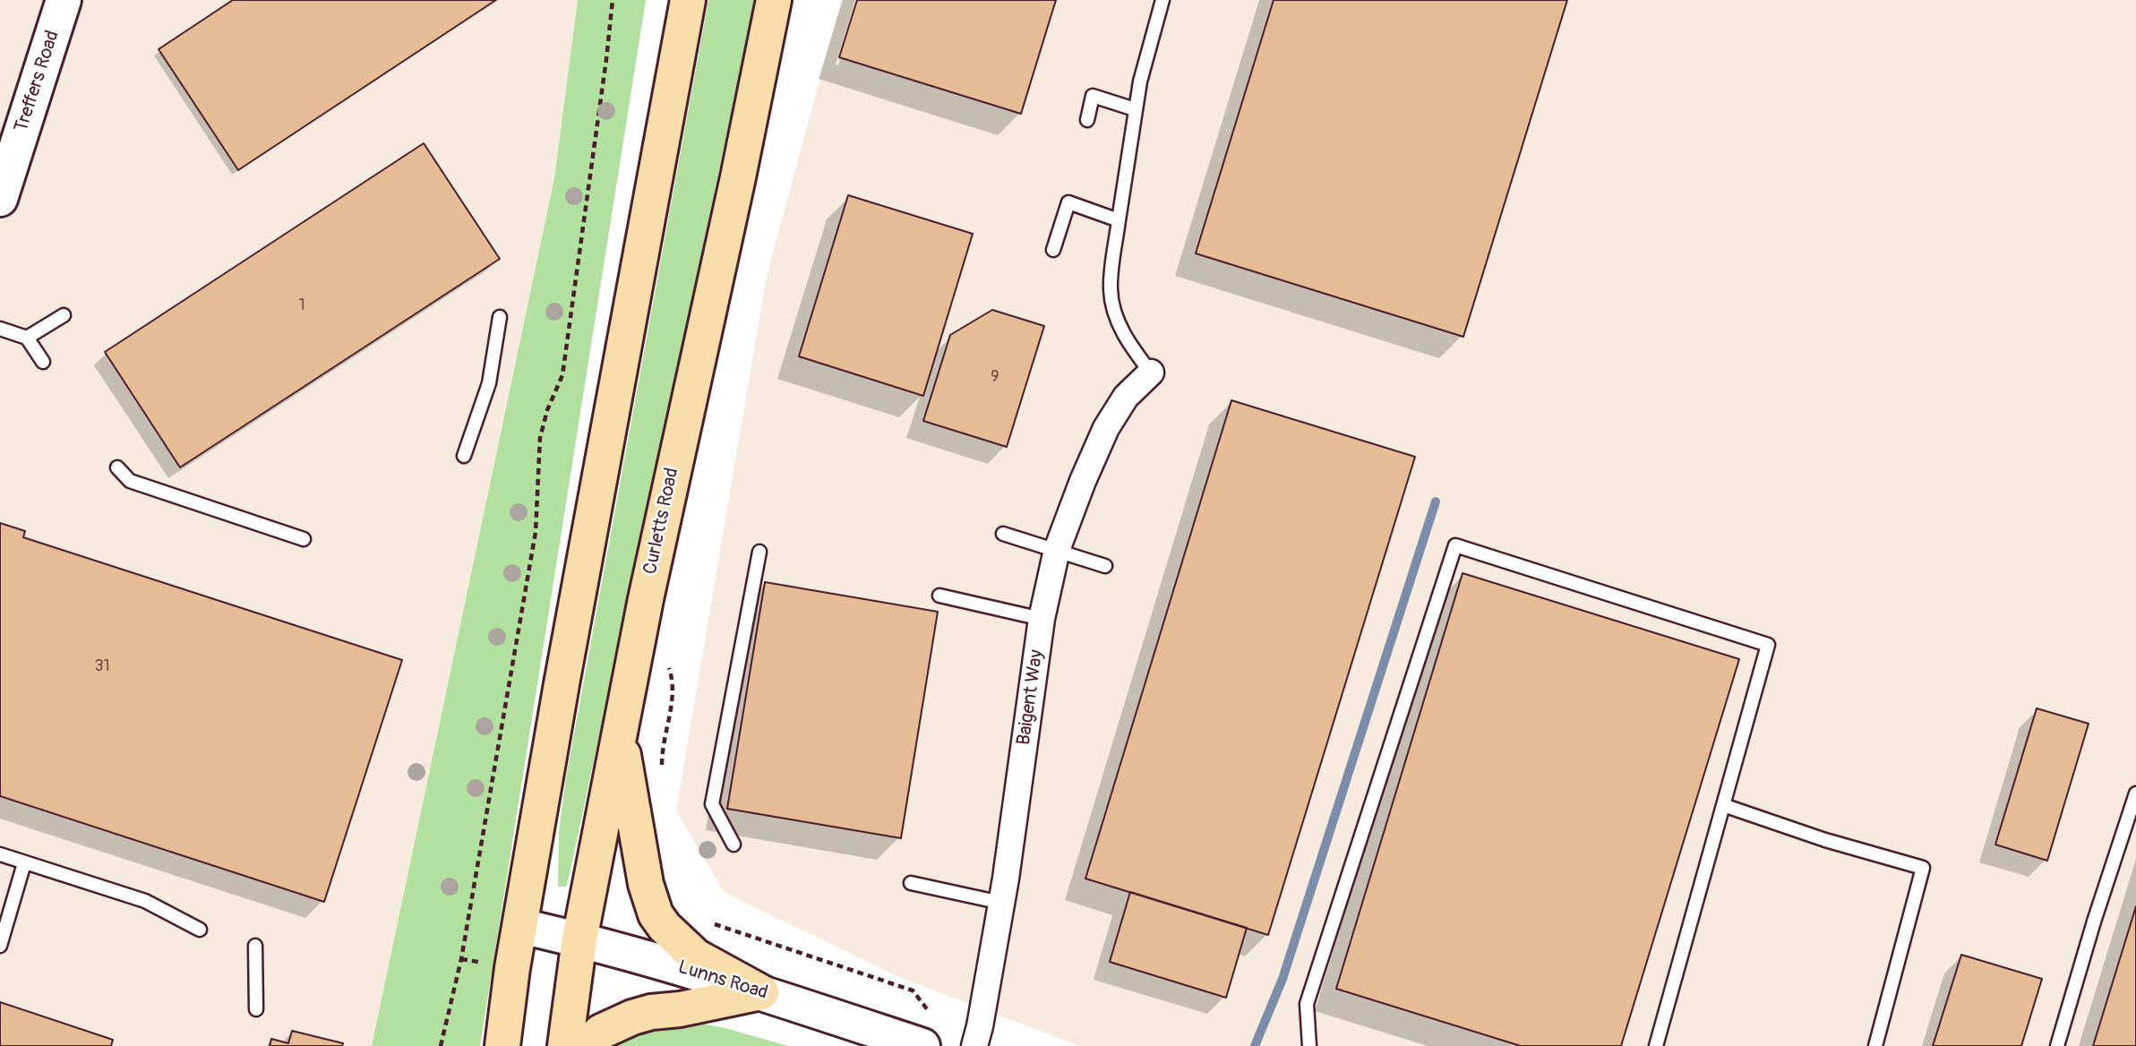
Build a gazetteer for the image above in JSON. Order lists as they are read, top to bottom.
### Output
{
  "streets": {
    "highway": ["Curletts Road"],
    "street": ["Treffers Road", "Baigent Way", "Lunns Road"]
  },
  "crossings": [
    ["Curletts Road", "Lunns Road"]
  ],
  "house_numbers": ["1", "9", "31"]
}
